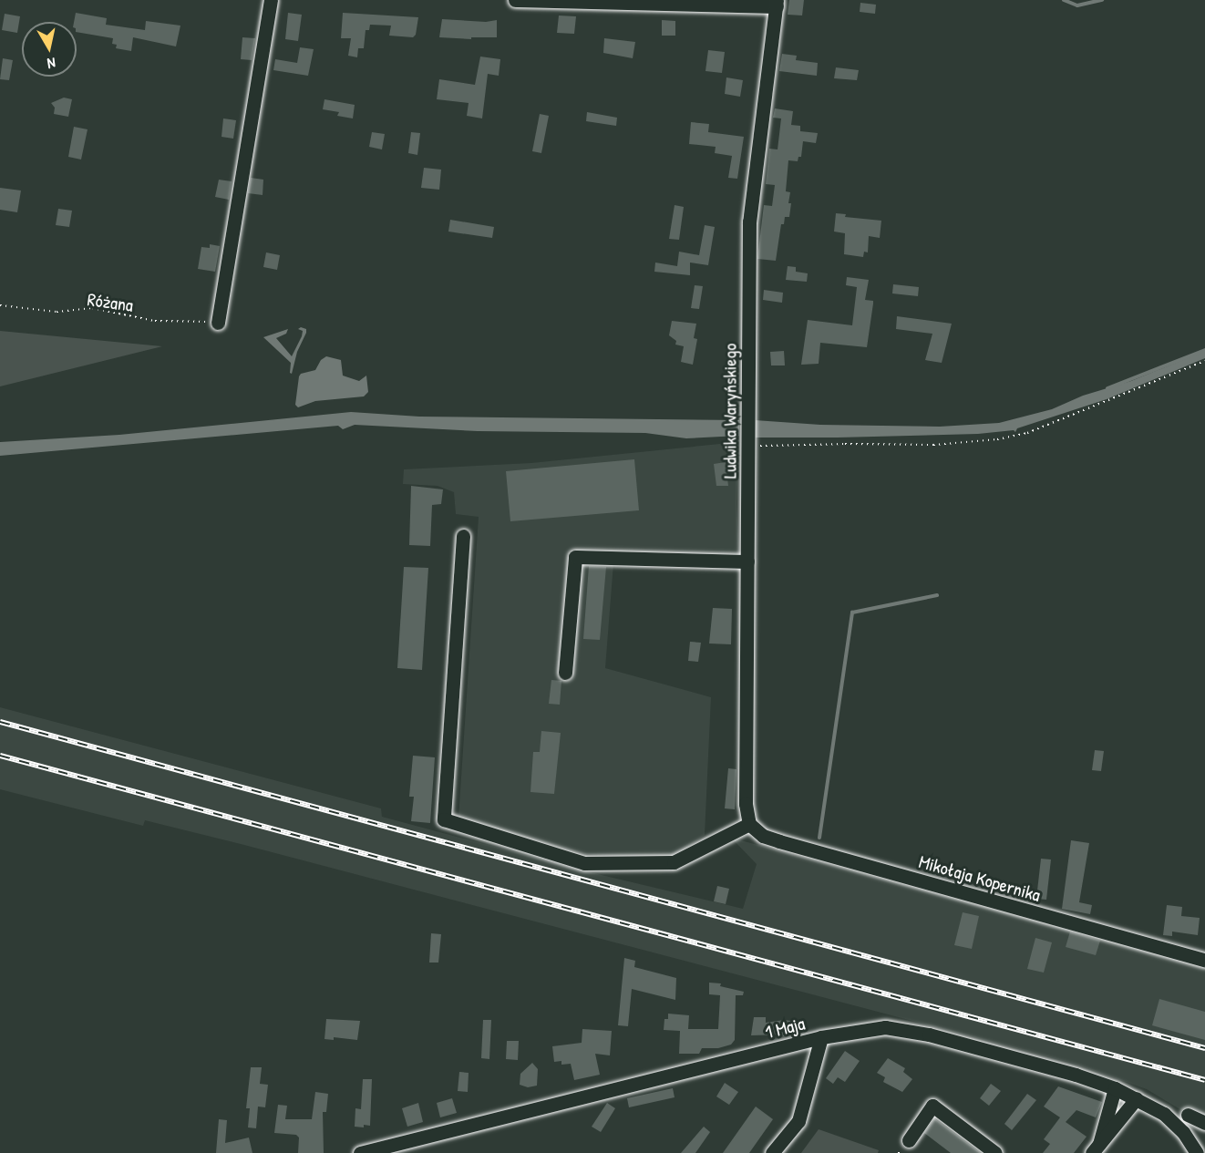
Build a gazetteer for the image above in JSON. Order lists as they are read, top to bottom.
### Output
{
  "streets": {
    "street": ["Ludwika Waryńskiego", "Mikołaja Kopernika", "1 Maja"],
    "path": ["Różana"]
  },
  "crossings": [
    ["Ludwika Waryńskiego", "Mikołaja Kopernika"]
  ],
  "north": "bottom"
}
